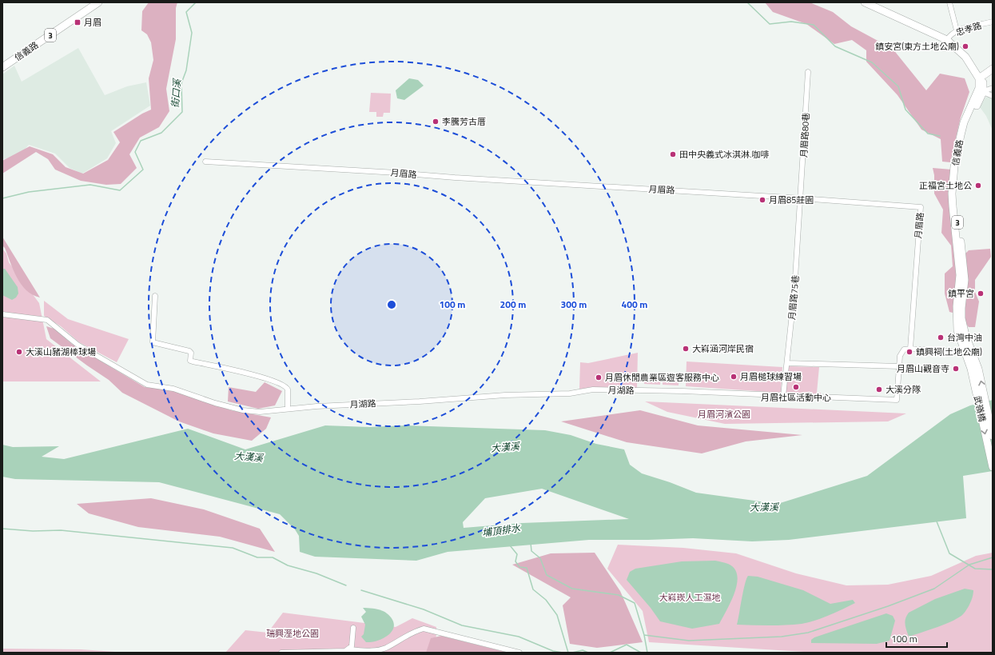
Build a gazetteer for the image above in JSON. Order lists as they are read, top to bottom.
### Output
{
  "streets": {
    "main road": ["3", "信義路", "武嶺橋"],
    "street": [
      "忠孝路",
      "月眉路80巷",
      "月眉路",
      "月眉路75巷",
      "月湖路"
    ]
  },
  "crossings": [
    ["信義路", "武嶺橋"],
    ["月眉路80巷", "月眉路"],
    ["月眉路80巷", "月眉路75巷"],
    ["月眉路", "月眉路75巷"],
    ["月眉路", "月湖路"],
    ["月眉路75巷", "月湖路"]
  ],
  "water": ["街口溪", "大漢溪", "埔頂排水"],
  "parks": ["月眉河濱公園", "大嵙崁人工濕地", "瑞興溼地公園"],
  "places": {
    "transit": ["月眉"],
    "other": [
      "鎮安宮(東方土地公廟)",
      "李騰芳古厝",
      "田中央義式冰淇淋.咖啡",
      "正福宮土地公",
      "月眉85莊園",
      "鎮平宮",
      "台灣中油",
      "大嵙涵河岸民宿",
      "大溪山豬湖棒球場",
      "鎮興祠(土地公廟)",
      "月眉山觀音寺",
      "月眉槌球練習場",
      "月眉休閒農業區遊客服務中心",
      "月眉社區活動中心",
      "大溪分隊"
    ]
  },
  "scale_bar": "100 m",
  "rings": [
    "100 m",
    "200 m",
    "300 m",
    "400 m"
  ]
}
